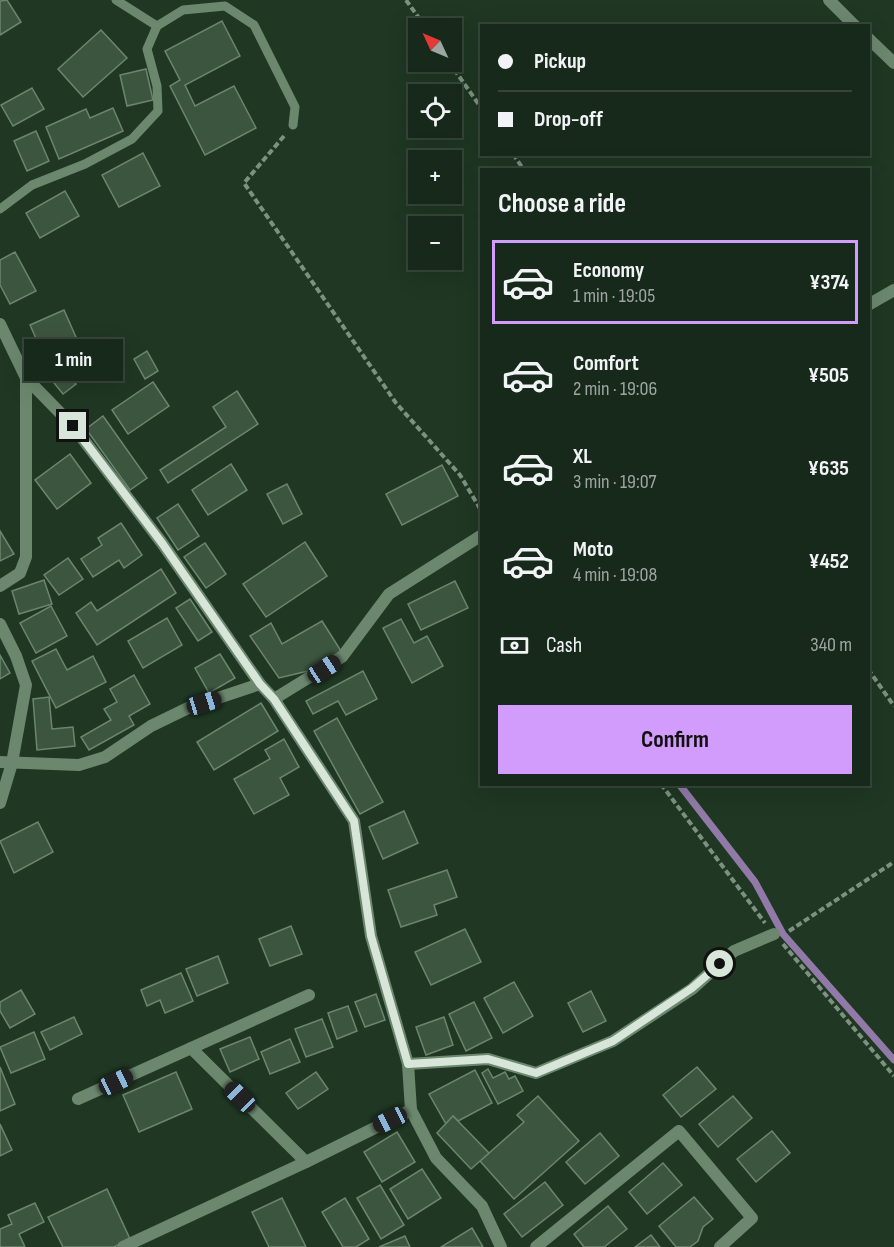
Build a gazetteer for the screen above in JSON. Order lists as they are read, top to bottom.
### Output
{
  "north": "top left",
  "page": {
    "map_buttons": ["+", "−"],
    "banner": ["Pickup", "Drop-off"],
    "heading": "Choose a ride",
    "list": [
      {
        "name": "Economy",
        "note": "1 min · 19:05",
        "value": "¥374"
      },
      {
        "name": "Comfort",
        "note": "2 min · 19:06",
        "value": "¥505"
      },
      {
        "name": "XL",
        "note": "3 min · 19:07",
        "value": "¥635"
      },
      {
        "name": "Moto",
        "note": "4 min · 19:08",
        "value": "¥452"
      }
    ],
    "bubble": "1 min",
    "pay": ["Cash", "340 m"],
    "buttons": "Confirm"
  }
}
